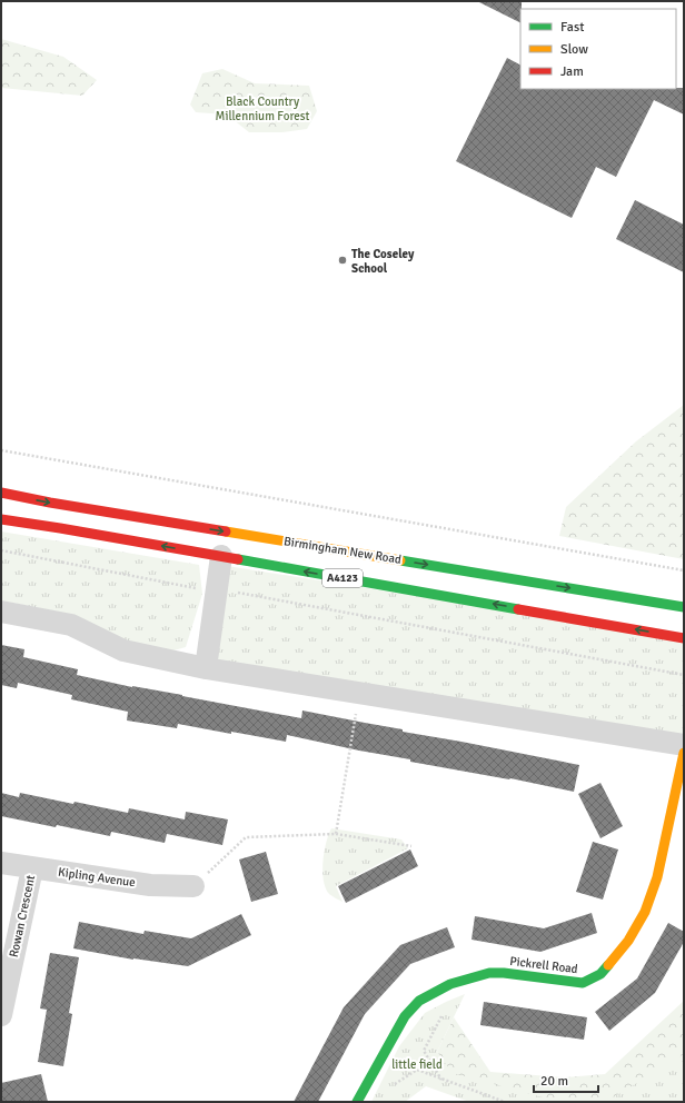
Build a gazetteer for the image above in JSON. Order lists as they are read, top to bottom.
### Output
{
  "streets": {
    "main road": ["Birmingham New Road", "A4123", "Pickrell Road"],
    "street": ["Kipling Avenue", "Rowan Crescent"]
  },
  "crossings": [
    ["Kipling Avenue", "Rowan Crescent"]
  ],
  "parks": ["Black Country Millennium Forest", "little field"],
  "places": ["The Coseley School"],
  "legend": ["Fast", "Slow", "Jam"],
  "scale_bar": "20 m"
}
